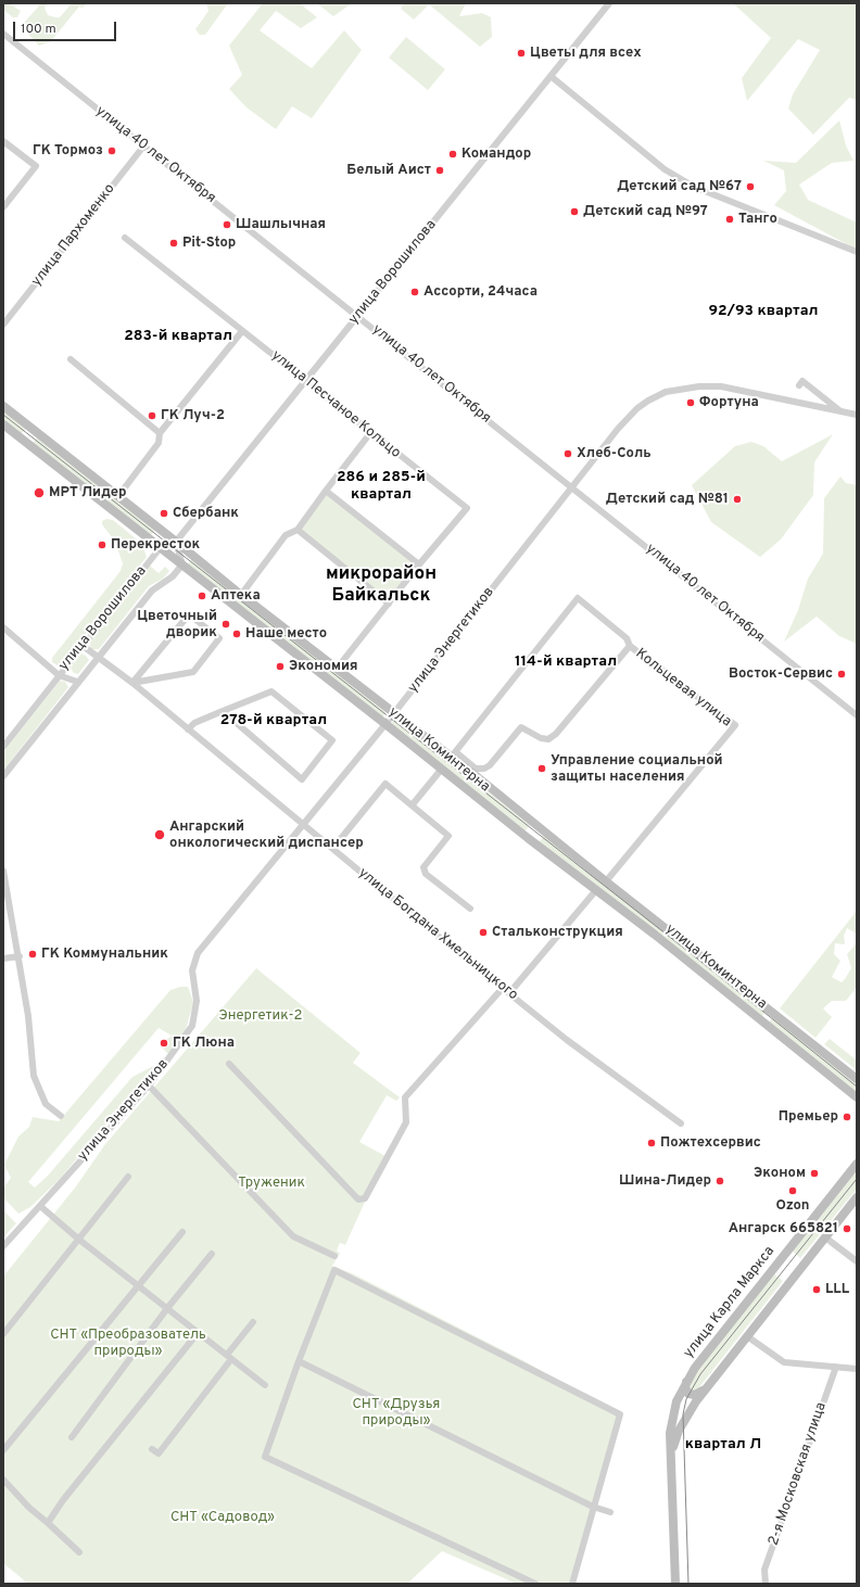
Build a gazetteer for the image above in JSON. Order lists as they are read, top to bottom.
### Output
{
  "streets": {
    "street": [
      "улица 40 лет Октября",
      "улица Пархоменко",
      "улица Ворошилова",
      "улица Песчаное Кольцо",
      "улица Энергетиков",
      "Кольцевая улица",
      "улица Коминтерна",
      "улица Богдана Хмельницкого",
      "улица Карла Маркса",
      "2-я Московская улица"
    ]
  },
  "crossings": [
    ["улица 40 лет Октября", "улица Пархоменко"],
    ["улица 40 лет Октября", "улица Ворошилова"],
    ["улица 40 лет Октября", "улица Энергетиков"],
    ["улица Ворошилова", "улица Песчаное Кольцо"],
    ["улица Ворошилова", "улица Коминтерна"],
    ["улица Ворошилова", "улица Богдана Хмельницкого"],
    ["улица Песчаное Кольцо", "улица Коминтерна"],
    ["улица Энергетиков", "улица Коминтерна"],
    ["улица Энергетиков", "улица Богдана Хмельницкого"],
    ["Кольцевая улица", "улица Коминтерна"]
  ],
  "districts": [
    "92/93 квартал",
    "283-й квартал",
    "286 и 285-й квартал",
    "микрорайон Байкальск",
    "114-й квартал",
    "278-й квартал",
    "квартал Л"
  ],
  "parks": [
    "Энергетик-2",
    "Труженик",
    "СНТ «Преобразователь природы»",
    "СНТ «Друзья природы»",
    "СНТ «Садовод»"
  ],
  "places": [
    "Цветы для всех",
    "ГК Тормоз",
    "Командор",
    "Белый Аист",
    "Детский сад №67",
    "Детский сад №97",
    "Танго",
    "Шашлычная",
    "Pit-Stop",
    "Ассорти, 24часа",
    "Фортуна",
    "ГК Луч-2",
    "Хлеб-Соль",
    "МРТ Лидер",
    "Детский сад №81",
    "Сбербанк",
    "Перекресток",
    "Аптека",
    "Цветочный дворик",
    "Наше место",
    "Экономия",
    "Восток-Сервис",
    "Управление социальной защиты населения",
    "Ангарский онкологический диспансер",
    "Стальконструкция",
    "ГК Коммунальник",
    "ГК Люна",
    "Премьер",
    "Пожтехсервис",
    "Эконом",
    "Шина-Лидер",
    "Ozon",
    "Ангарск 665821",
    "LLL"
  ],
  "scale_bar": "100 m"
}
